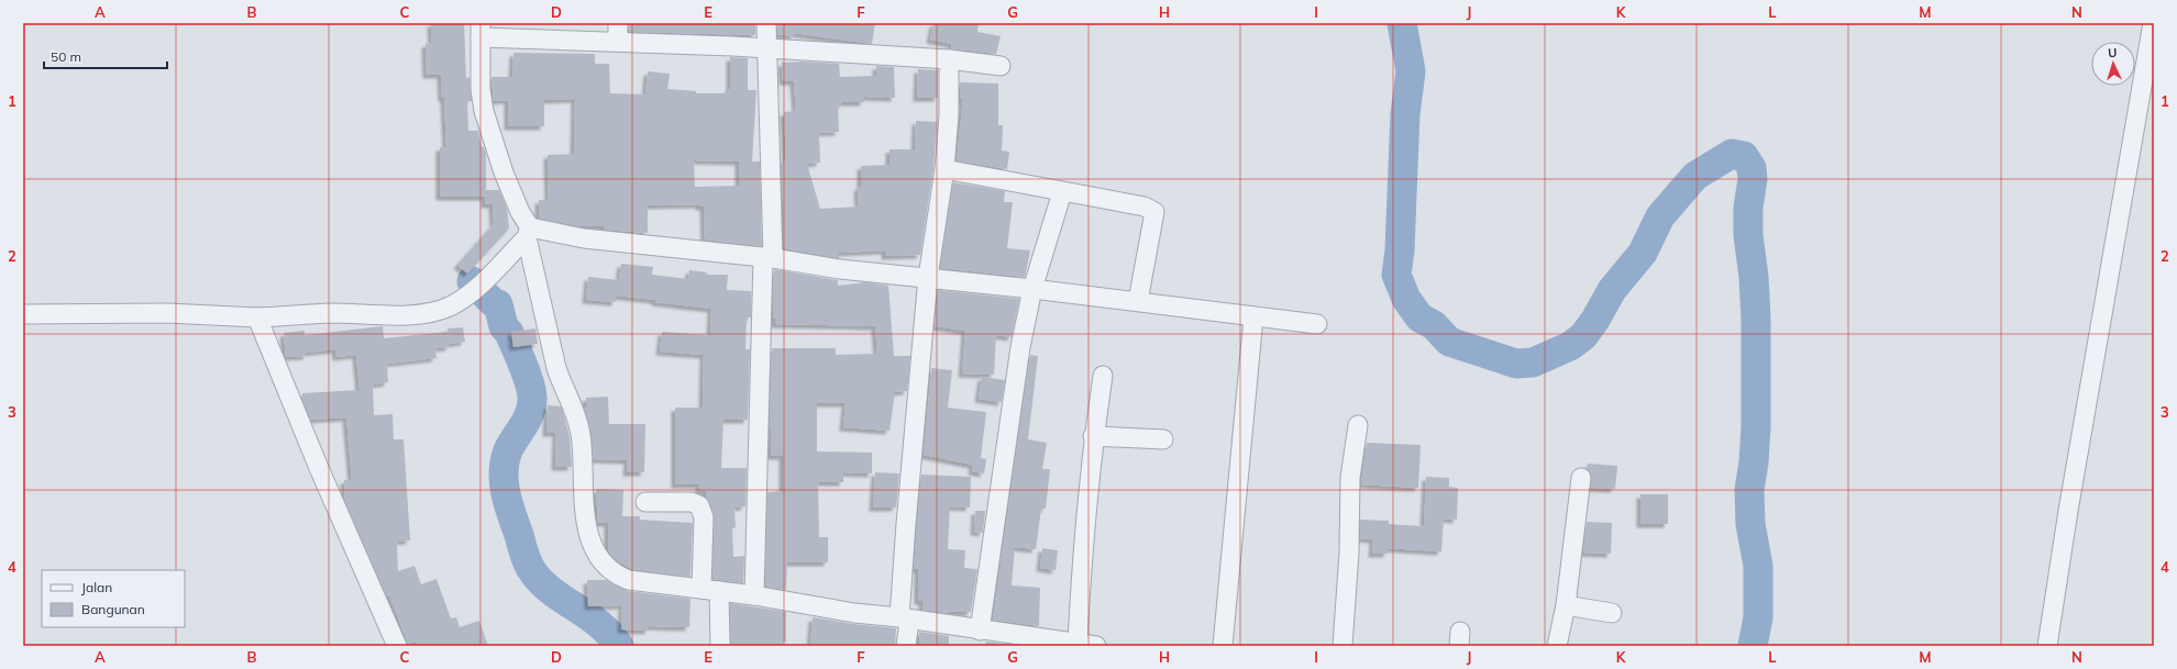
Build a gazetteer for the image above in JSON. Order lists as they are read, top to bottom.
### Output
{
  "legend": ["Jalan", "Bangunan"],
  "scale_bar": "50 m",
  "north": "top",
  "grid": {
    "columns": [
      "A",
      "B",
      "C",
      "D",
      "E",
      "F",
      "G",
      "H",
      "I",
      "J",
      "K",
      "L",
      "M",
      "N"
    ],
    "rows": [
      "1",
      "2",
      "3",
      "4"
    ]
  }
}
